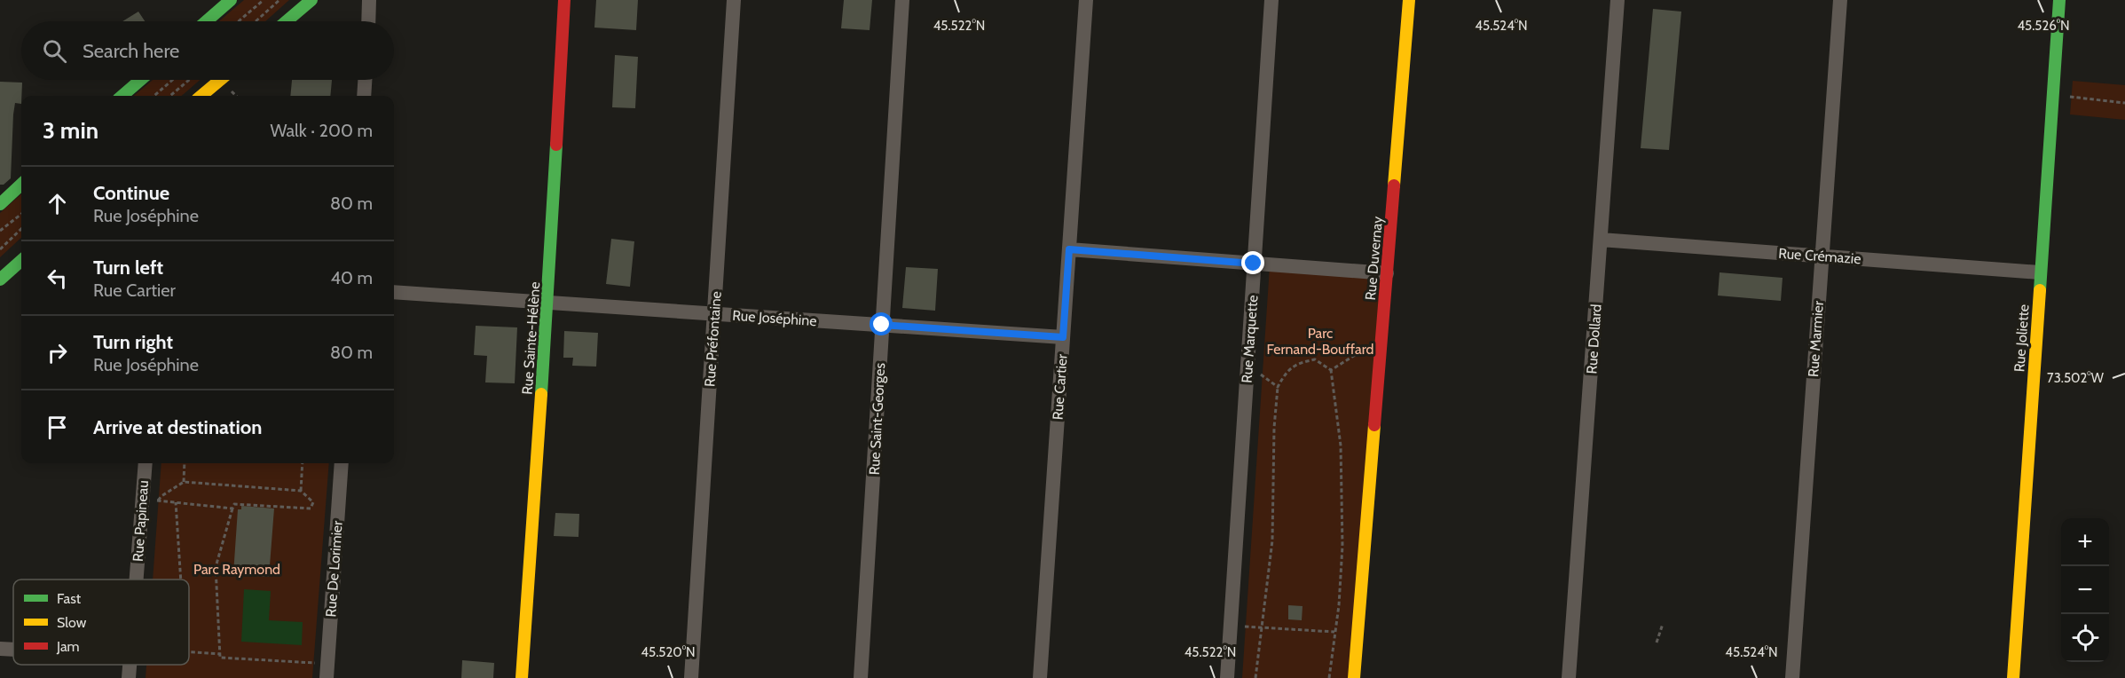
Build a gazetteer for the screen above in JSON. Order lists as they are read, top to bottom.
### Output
{
  "streets": {
    "street": [
      "Rue Crémazie",
      "Rue Duvernay",
      "Rue Joséphine",
      "Rue Sainte-Hélène",
      "Rue Joliette",
      "Rue Préfontaine",
      "Rue Marquette",
      "Rue Dollard",
      "Rue Marmier",
      "Rue Cartier",
      "Rue Saint-Georges",
      "Rue Papineau",
      "Rue De Lorimier"
    ]
  },
  "crossings": [
    ["Rue Crémazie", "Rue Joliette"],
    ["Rue Crémazie", "Rue Dollard"],
    ["Rue Crémazie", "Rue Marmier"],
    ["Rue Joséphine", "Rue Sainte-Hélène"],
    ["Rue Joséphine", "Rue Préfontaine"],
    ["Rue Joséphine", "Rue Cartier"],
    ["Rue Joséphine", "Rue Saint-Georges"]
  ],
  "parks": ["Parc Fernand-Bouffard", "Parc Raymond"],
  "legend": ["Fast", "Slow", "Jam"],
  "page": {
    "search": "Search here",
    "heading": ["3 min", "Walk · 200 m"],
    "list": [
      ["Continue", "Rue Joséphine", "80 m"],
      ["Turn left", "Rue Cartier", "40 m"],
      ["Turn right", "Rue Joséphine", "80 m"],
      "Arrive at destination"
    ],
    "map_buttons": ["+", "−"]
  },
  "coordinates": [
    "45.522°N",
    "45.524°N",
    "45.526°N",
    "73.502°W",
    "45.520°N"
  ]
}
